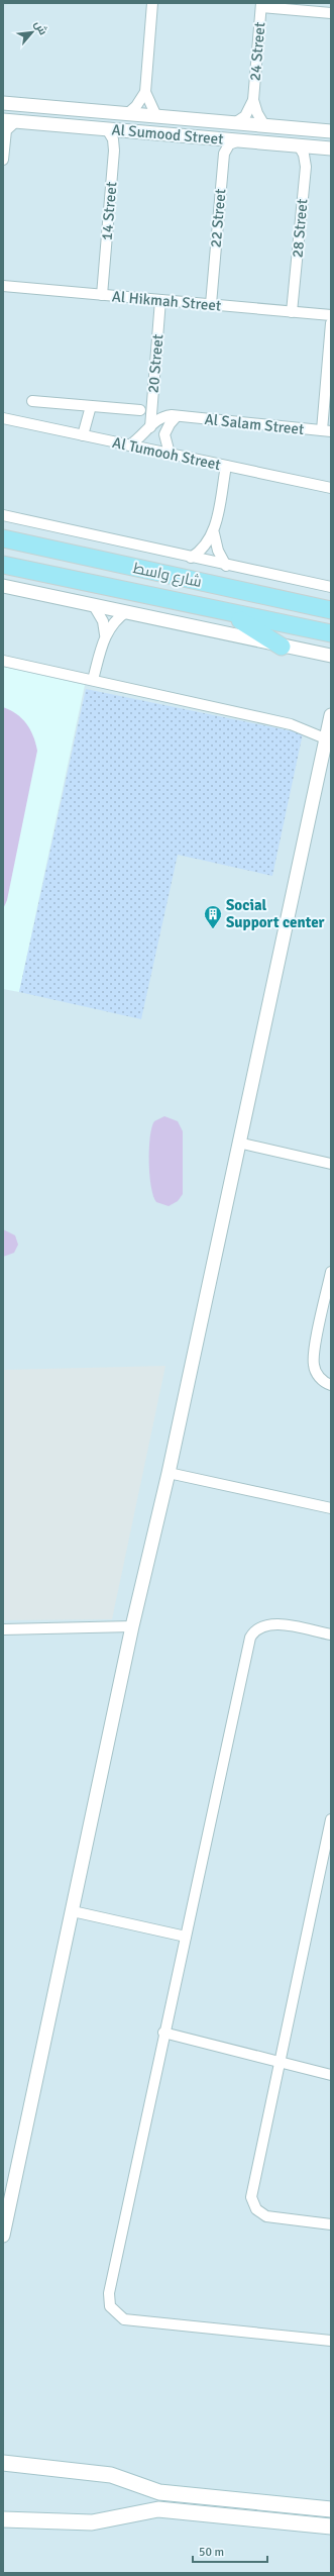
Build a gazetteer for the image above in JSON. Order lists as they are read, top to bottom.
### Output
{
  "streets": {
    "highway": ["شارع واسط"],
    "street": [
      "24 Street",
      "Al Sumood Street",
      "14 Street",
      "22 Street",
      "28 Street",
      "Al Hikmah Street",
      "20 Street",
      "Al Salam Street",
      "Al Tumooh Street"
    ]
  },
  "crossings": [
    ["24 Street", "Al Sumood Street"],
    ["Al Sumood Street", "14 Street"],
    ["Al Sumood Street", "22 Street"],
    ["Al Sumood Street", "28 Street"],
    ["14 Street", "Al Hikmah Street"],
    ["22 Street", "Al Hikmah Street"],
    ["28 Street", "Al Hikmah Street"],
    ["Al Hikmah Street", "20 Street"],
    ["20 Street", "Al Salam Street"],
    ["Al Salam Street", "Al Tumooh Street"]
  ],
  "places": {
    "building": ["Social Support center"]
  },
  "scale_bar": "50 m",
  "north": "top right"
}
